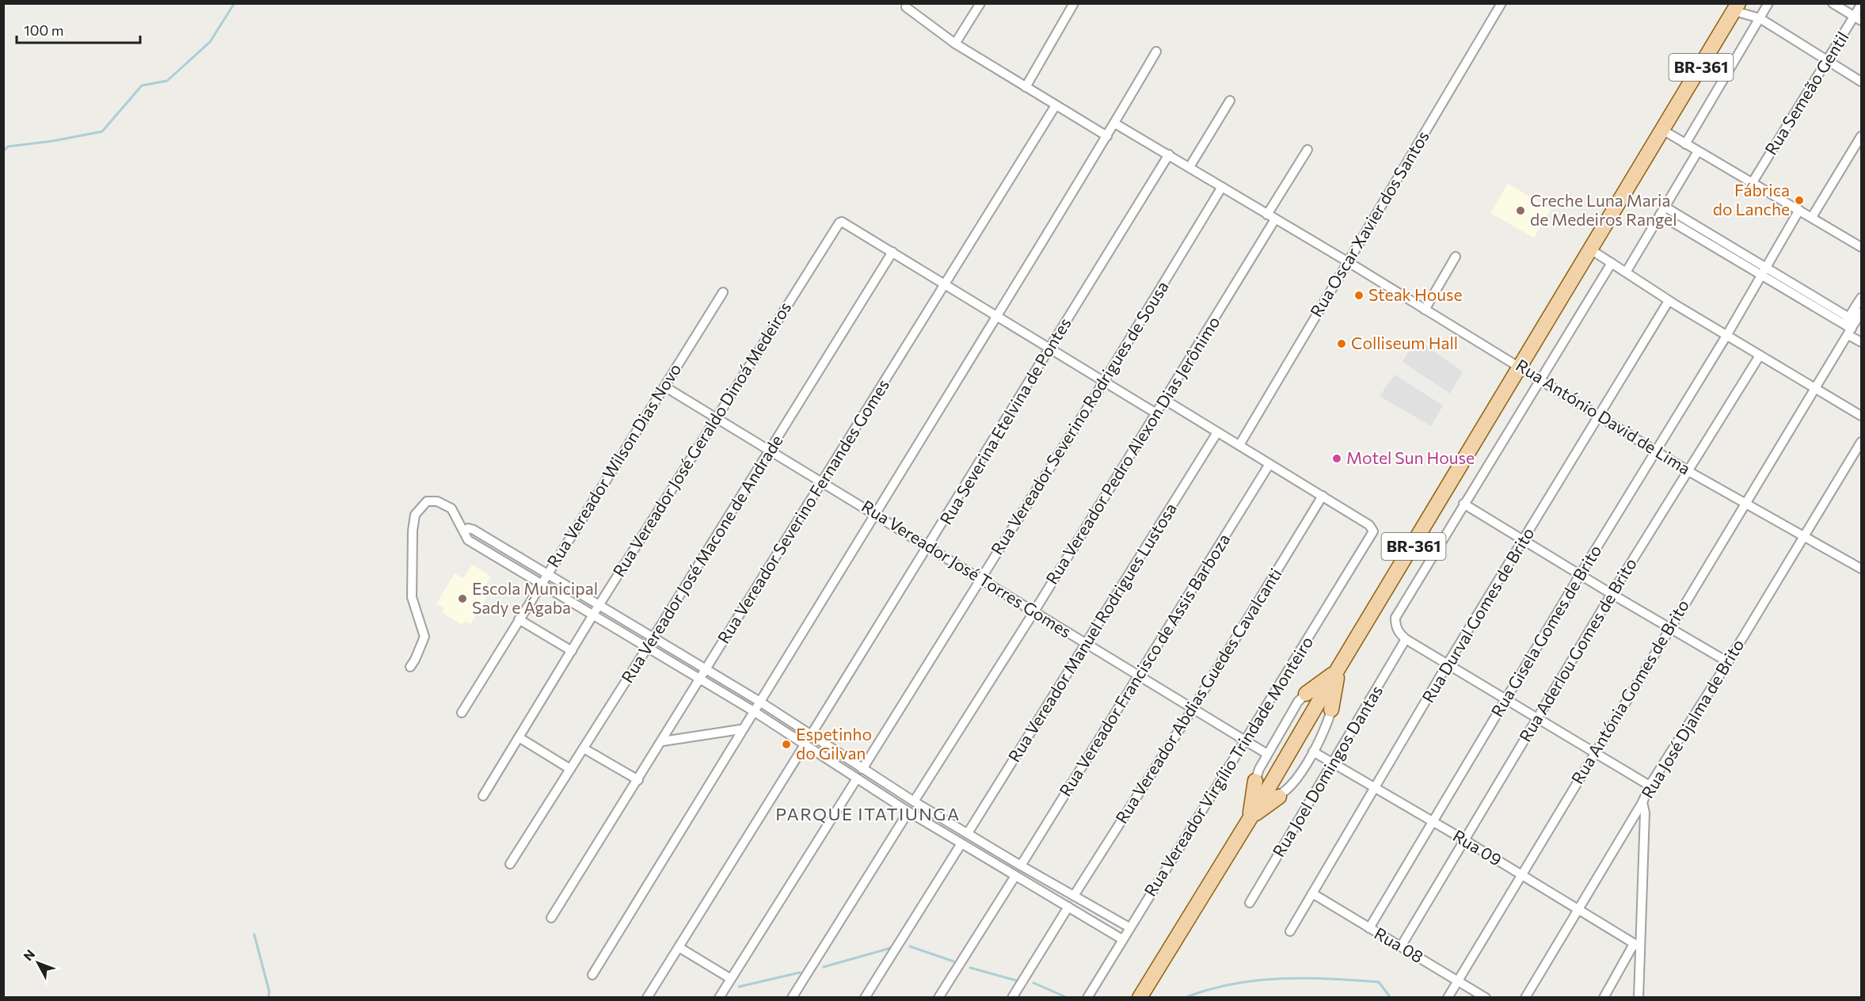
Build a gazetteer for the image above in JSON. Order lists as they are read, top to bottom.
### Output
{
  "streets": {
    "main road": ["BR-361"],
    "street": [
      "Rua Semeão Gentil",
      "Rua Oscar Xavier dos Santos",
      "Rua António David de Lima",
      "Rua Vereador Severino Rodrigues de Sousa",
      "Rua Severina Etelvina de Pontes",
      "Rua Vereador José Geraldo Dinoá Medeiros",
      "Rua Vereador Pedro Alexon Dias Jerônimo",
      "Rua Vereador Wilson Dias Novo",
      "Rua Vereador Severino Fernandes Gomes",
      "Rua Vereador José Macone de Andrade",
      "Rua Vereador José Torres Gomes",
      "Rua Durval Gomes de Brito",
      "Rua Gisela Gomes de Brito",
      "Rua Vereador Manuel Rodrigues Lustosa",
      "Rua Aderlou Gomes de Brito",
      "Rua Vereador Francisco de Assis Barboza",
      "Rua Antónia Gomes de Brito",
      "Rua Vereador Abdias Guedes Cavalcanti",
      "Rua José Djalma de Brito",
      "Rua Vereador Virgílio Trindade Monteiro",
      "Rua Joel Domingos Dantas",
      "Rua 09",
      "Rua 08"
    ]
  },
  "crossings": [
    ["BR-361", "Rua António David de Lima"],
    ["Rua Oscar Xavier dos Santos", "Rua António David de Lima"],
    ["Rua António David de Lima", "Rua Vereador Severino Rodrigues de Sousa"],
    ["Rua António David de Lima", "Rua Severina Etelvina de Pontes"],
    ["Rua António David de Lima", "Rua Vereador Pedro Alexon Dias Jerônimo"],
    ["Rua António David de Lima", "Rua Durval Gomes de Brito"],
    ["Rua António David de Lima", "Rua Gisela Gomes de Brito"],
    ["Rua António David de Lima", "Rua Aderlou Gomes de Brito"],
    ["Rua António David de Lima", "Rua Antónia Gomes de Brito"],
    ["Rua António David de Lima", "Rua José Djalma de Brito"],
    ["Rua Vereador Severino Rodrigues de Sousa", "Rua Vereador José Torres Gomes"],
    ["Rua Severina Etelvina de Pontes", "Rua Vereador José Torres Gomes"],
    ["Rua Vereador José Geraldo Dinoá Medeiros", "Rua Vereador José Macone de Andrade"],
    ["Rua Vereador José Geraldo Dinoá Medeiros", "Rua Vereador José Torres Gomes"],
    ["Rua Vereador Pedro Alexon Dias Jerônimo", "Rua Vereador José Torres Gomes"],
    ["Rua Vereador Wilson Dias Novo", "Rua Vereador José Torres Gomes"],
    ["Rua Vereador Severino Fernandes Gomes", "Rua Vereador José Torres Gomes"],
    ["Rua Vereador José Macone de Andrade", "Rua Vereador José Torres Gomes"],
    ["Rua Vereador José Torres Gomes", "Rua Vereador Manuel Rodrigues Lustosa"],
    ["Rua Vereador José Torres Gomes", "Rua Vereador Francisco de Assis Barboza"],
    ["Rua Vereador José Torres Gomes", "Rua Vereador Abdias Guedes Cavalcanti"],
    ["Rua Vereador José Torres Gomes", "Rua Vereador Virgílio Trindade Monteiro"],
    ["Rua Durval Gomes de Brito", "Rua 09"],
    ["Rua Durval Gomes de Brito", "Rua 08"],
    ["Rua Gisela Gomes de Brito", "Rua 09"],
    ["Rua Gisela Gomes de Brito", "Rua 08"],
    ["Rua Aderlou Gomes de Brito", "Rua 09"],
    ["Rua Aderlou Gomes de Brito", "Rua 08"],
    ["Rua Antónia Gomes de Brito", "Rua 09"],
    ["Rua Antónia Gomes de Brito", "Rua 08"],
    ["Rua Vereador Abdias Guedes Cavalcanti", "Rua Vereador Virgílio Trindade Monteiro"],
    ["Rua José Djalma de Brito", "Rua 09"],
    ["Rua Joel Domingos Dantas", "Rua 09"]
  ],
  "districts": ["PARQUE ITATIUNGA"],
  "places": [
    "Fábrica do Lanche",
    "Creche Luna Maria de Medeiros Rangel",
    "Steak House",
    "Colliseum Hall",
    "Motel Sun House",
    "Escola Municipal Sady e Ágaba",
    "Espetinho do Gilvan"
  ],
  "scale_bar": "100 m",
  "north": "top left"
}
